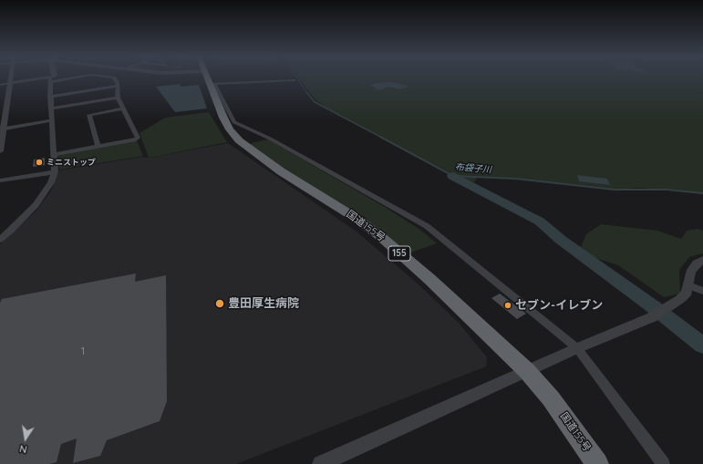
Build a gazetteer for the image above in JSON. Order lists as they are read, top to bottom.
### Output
{
  "streets": {
    "highway": ["国道155号", "155"]
  },
  "water": ["布袋子川"],
  "places": ["ミニストップ", "豊田厚生病院", "セブン-イレブン"],
  "house_numbers": ["1"],
  "north": "bottom"
}
